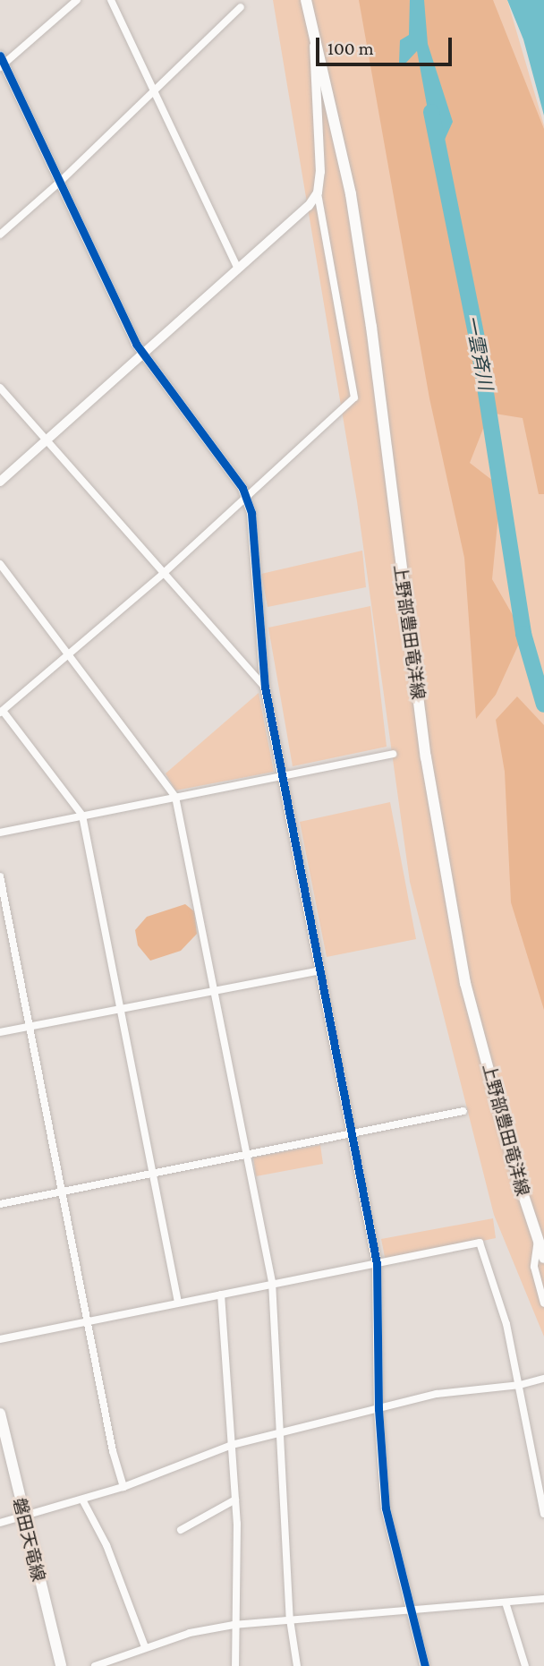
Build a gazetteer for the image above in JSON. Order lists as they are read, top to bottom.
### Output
{
  "streets": {
    "main road": ["上野部豊田竜洋線", "磐田天竜線"]
  },
  "water": ["一雲斉川"],
  "scale_bar": "100 m"
}
